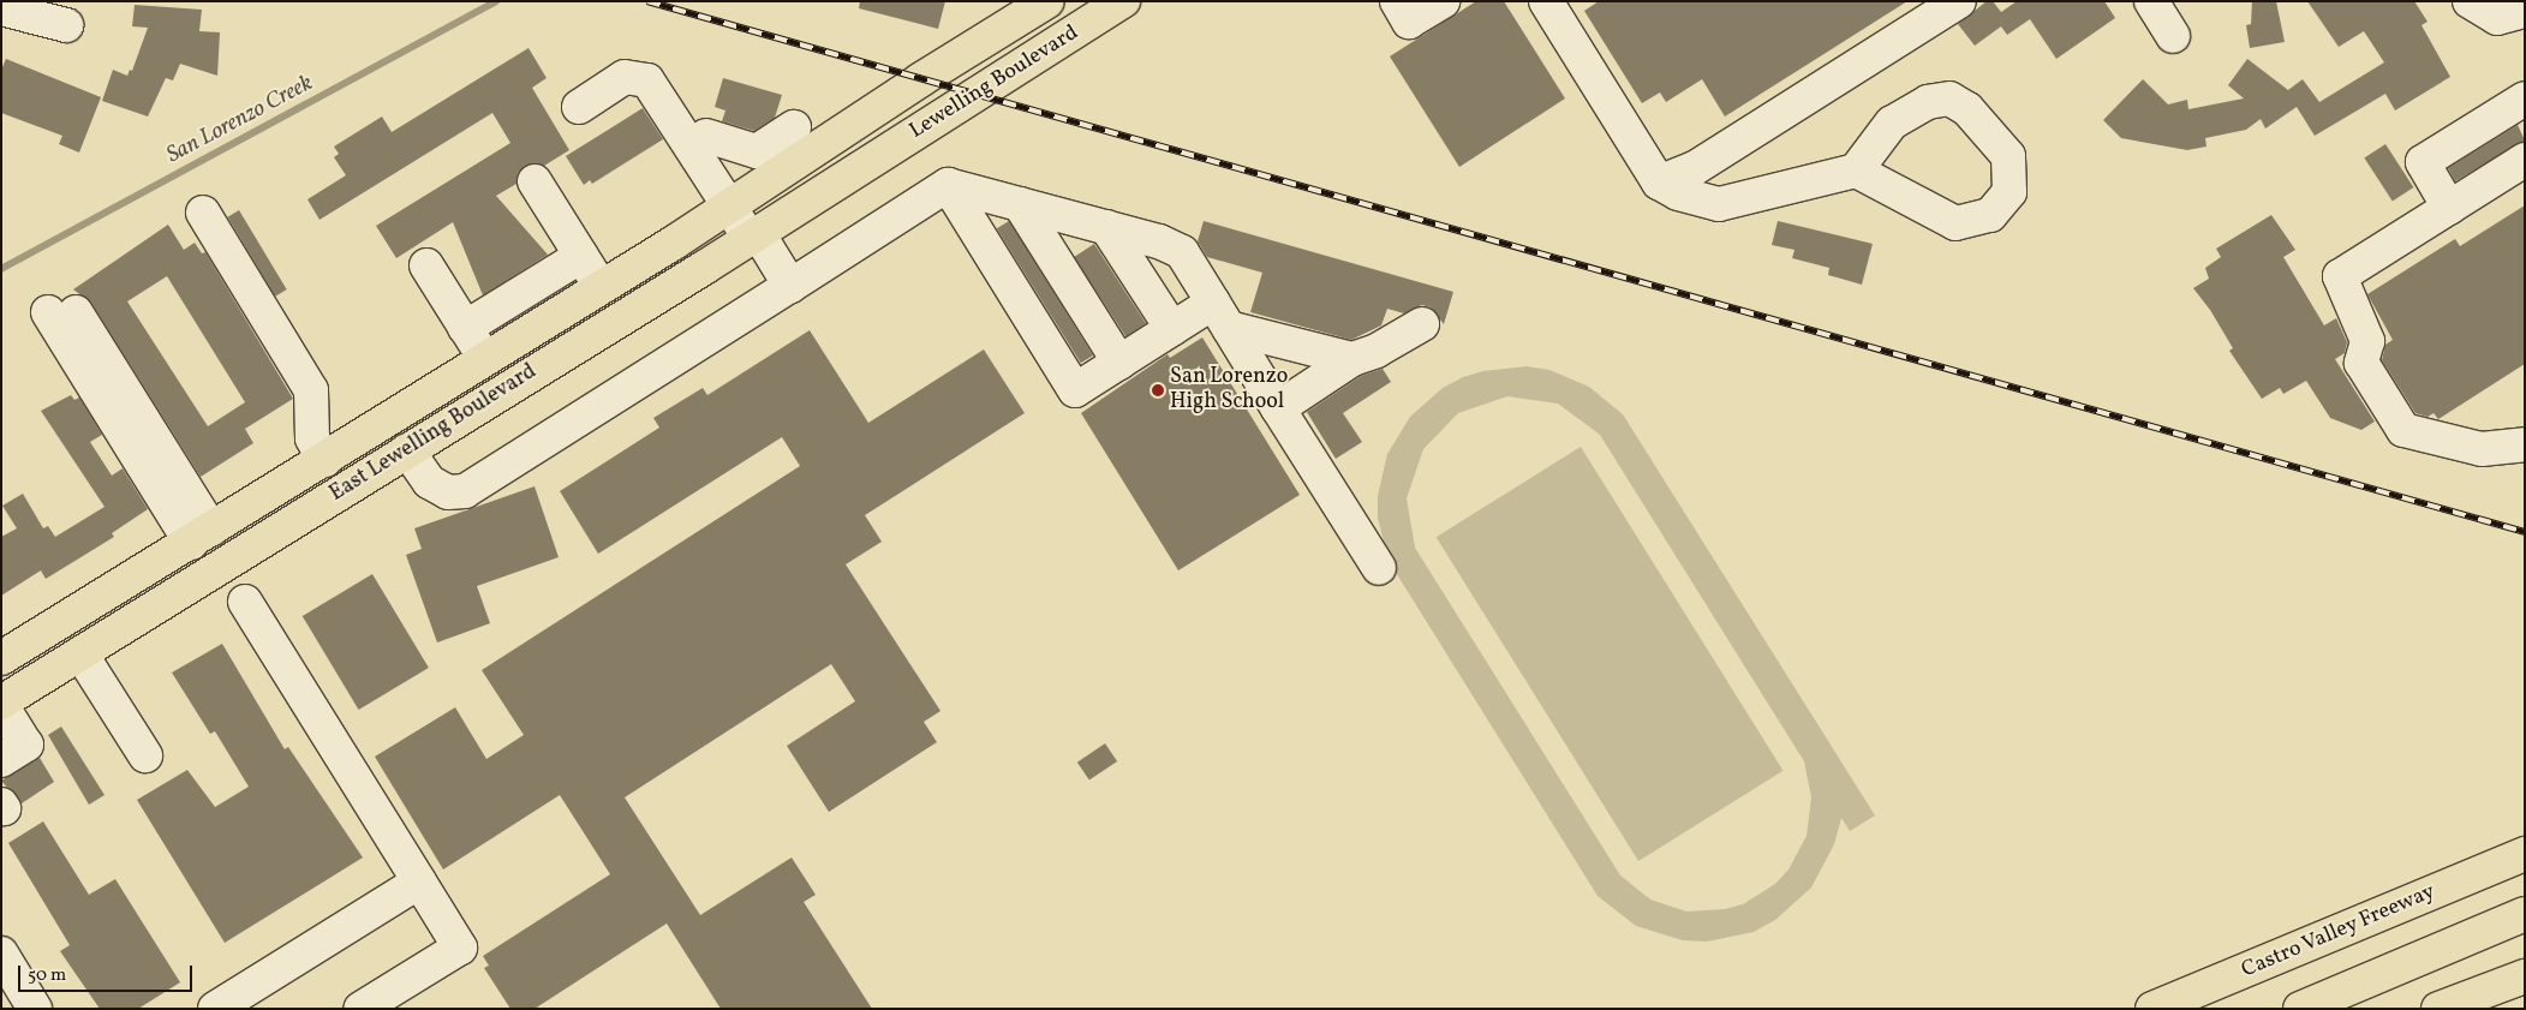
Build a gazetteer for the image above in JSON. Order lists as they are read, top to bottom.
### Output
{
  "streets": {
    "main road": ["Lewelling Boulevard", "East Lewelling Boulevard", "Castro Valley Freeway"]
  },
  "crossings": [
    ["Lewelling Boulevard", "East Lewelling Boulevard"]
  ],
  "water": ["San Lorenzo Creek"],
  "places": ["San Lorenzo High School"],
  "scale_bar": "50 m"
}
